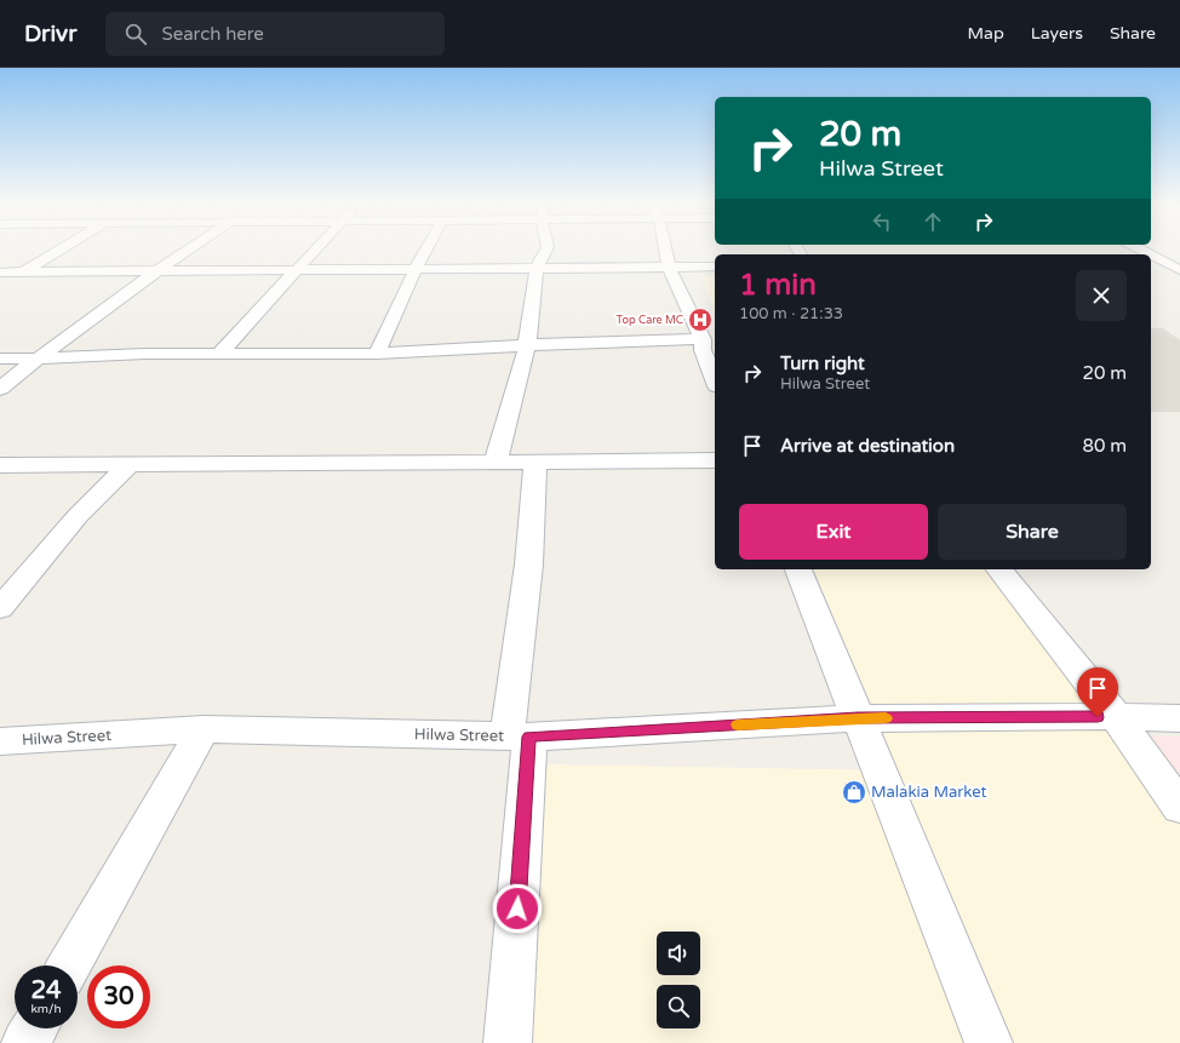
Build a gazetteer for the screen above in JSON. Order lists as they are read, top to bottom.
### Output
{
  "streets": {
    "street": ["Hilwa Street"]
  },
  "places": {
    "hospital": ["Top Care MC"],
    "shop": ["Malakia Market"]
  },
  "page": {
    "header": "Drivr",
    "search": "Search here",
    "nav": ["Map", "Layers", "Share"],
    "turn": ["20 m", "Hilwa Street"],
    "heading": ["1 min", "100 m · 21:33"],
    "list": [
      {
        "name": "Turn right",
        "note": "Hilwa Street",
        "value": "20 m"
      },
      {
        "name": "Arrive at destination",
        "value": "80 m"
      }
    ],
    "buttons": ["Exit", "Share"],
    "speed": "24 km/h",
    "limit": "30"
  }
}
